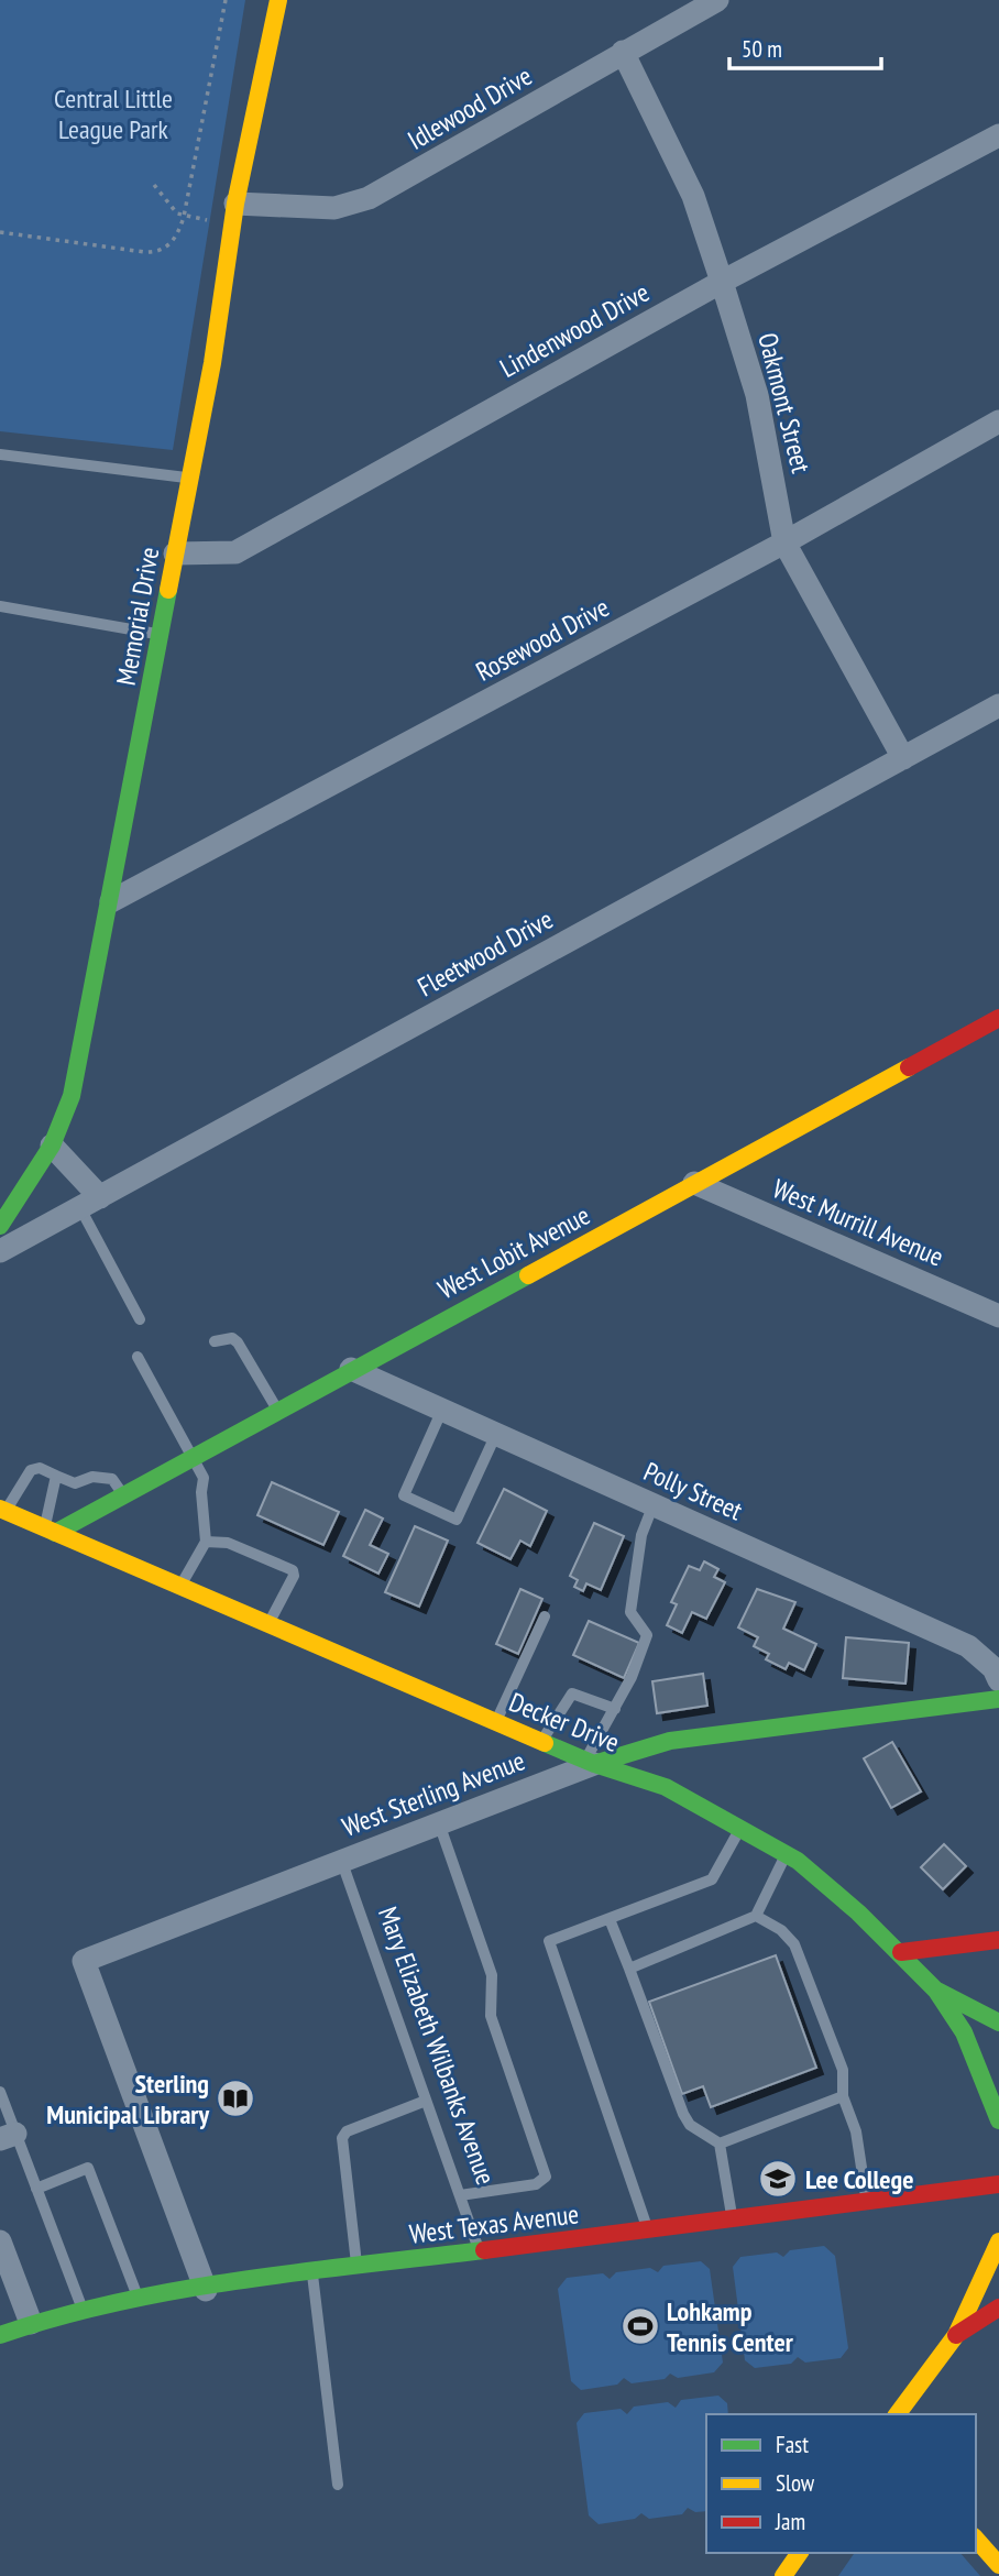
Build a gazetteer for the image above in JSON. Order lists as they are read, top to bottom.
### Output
{
  "streets": {
    "street": [
      "Idlewood Drive",
      "Lindenwood Drive",
      "Oakmont Street",
      "Memorial Drive",
      "Rosewood Drive",
      "Fleetwood Drive",
      "West Murrill Avenue",
      "West Lobit Avenue",
      "Polly Street",
      "Decker Drive",
      "West Sterling Avenue",
      "West Texas Avenue"
    ],
    "lane": ["Mary Elizabeth Wilbanks Avenue"]
  },
  "crossings": [
    ["Idlewood Drive", "Oakmont Street"],
    ["Idlewood Drive", "Memorial Drive"],
    ["Lindenwood Drive", "Oakmont Street"],
    ["Lindenwood Drive", "Memorial Drive"],
    ["Oakmont Street", "Rosewood Drive"],
    ["Oakmont Street", "Fleetwood Drive"],
    ["Memorial Drive", "Rosewood Drive"],
    ["West Murrill Avenue", "West Lobit Avenue"],
    ["West Lobit Avenue", "Polly Street"],
    ["West Lobit Avenue", "Decker Drive"],
    ["Decker Drive", "West Sterling Avenue"],
    ["West Sterling Avenue", "Mary Elizabeth Wilbanks Avenue"],
    ["West Sterling Avenue", "West Texas Avenue"],
    ["Mary Elizabeth Wilbanks Avenue", "West Texas Avenue"]
  ],
  "parks": ["Central Little League Park"],
  "places": {
    "library": ["Sterling Municipal Library"],
    "school or university": ["Lee College"],
    "sports": ["Lohkamp Tennis Center"]
  },
  "legend": ["Fast", "Slow", "Jam"],
  "scale_bar": "50 m"
}
